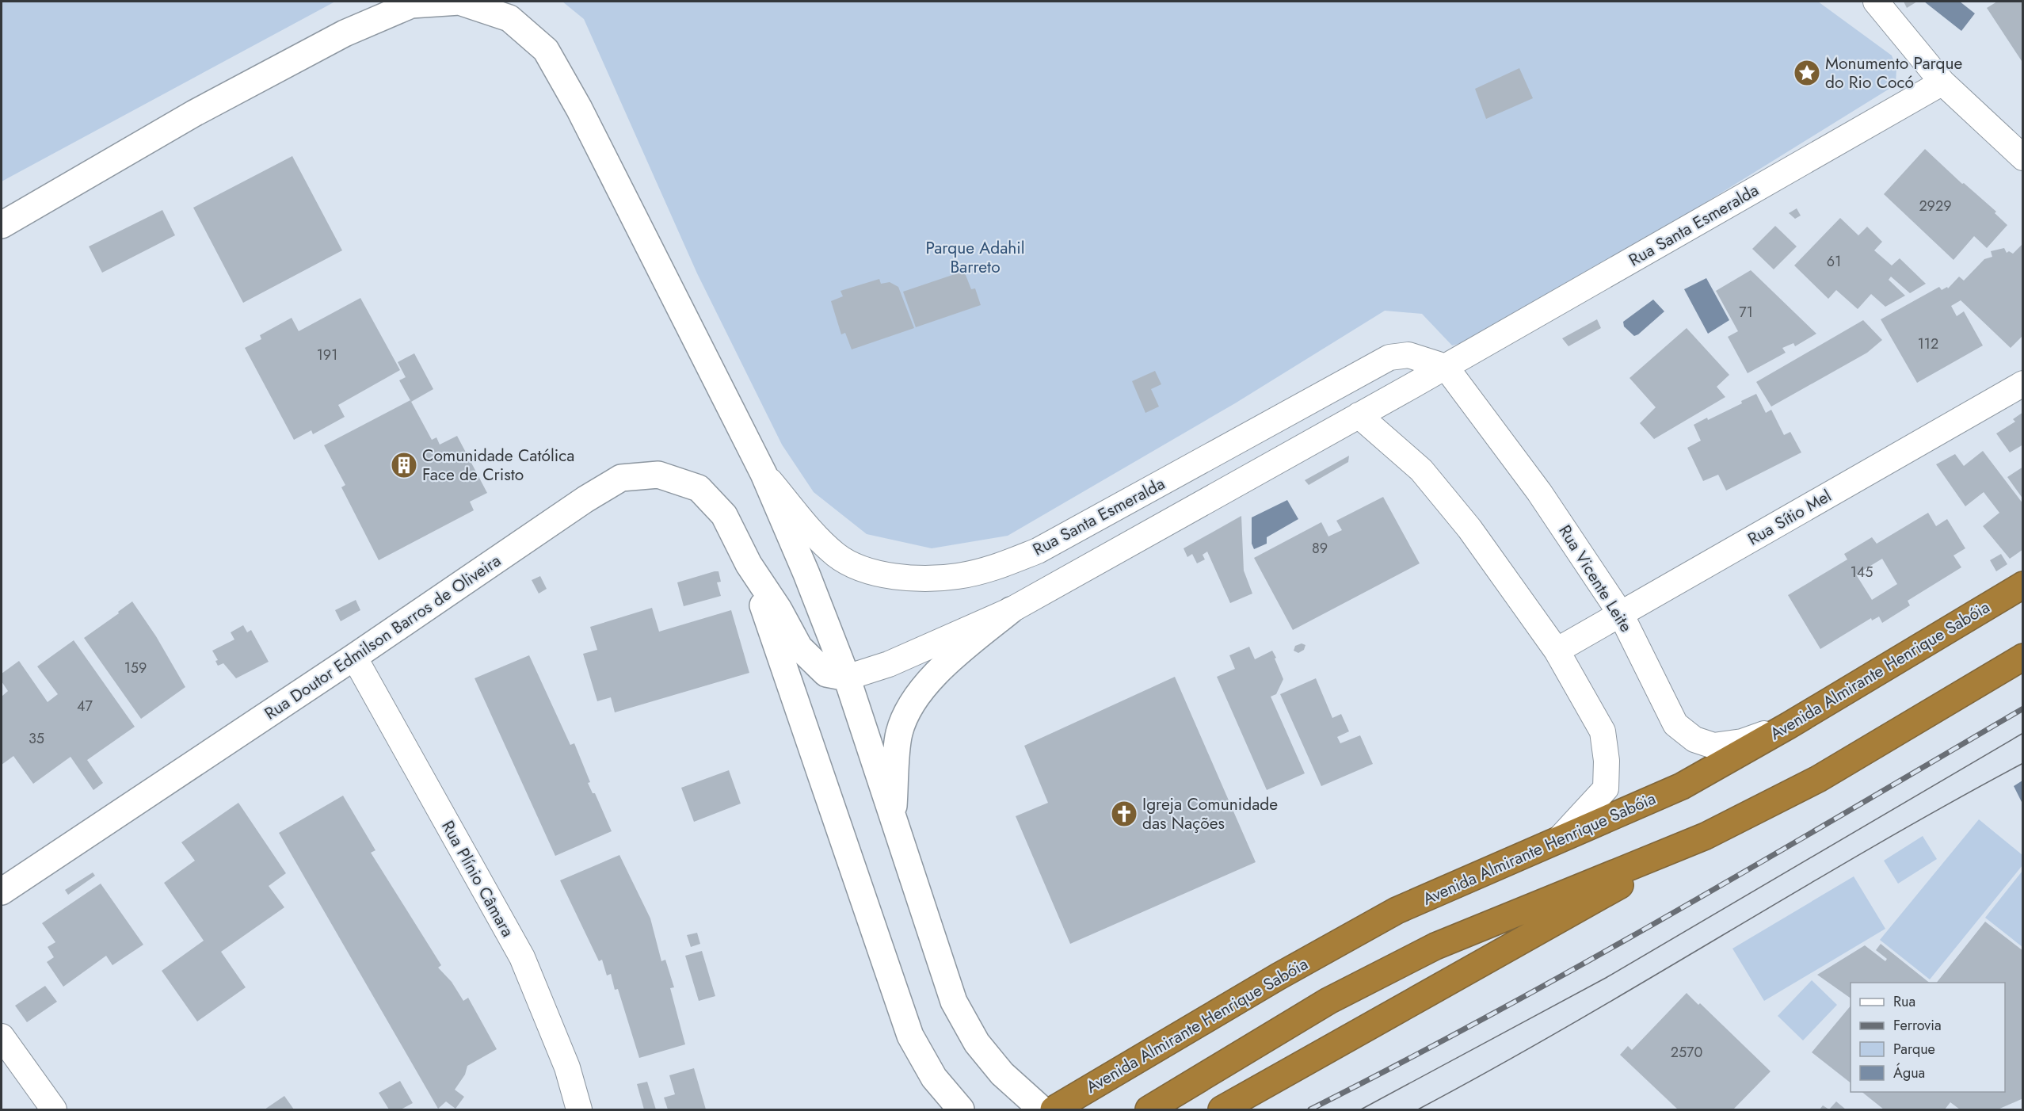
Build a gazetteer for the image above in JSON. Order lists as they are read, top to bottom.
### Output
{
  "streets": {
    "highway": ["Avenida Almirante Henrique Sabóia"],
    "street": [
      "Rua Santa Esmeralda",
      "Rua Sítio Mel",
      "Rua Vicente Leite",
      "Rua Doutor Edmilson Barros de Oliveira",
      "Rua Plínio Câmara"
    ]
  },
  "crossings": [
    ["Rua Santa Esmeralda", "Rua Vicente Leite"],
    ["Rua Sítio Mel", "Rua Vicente Leite"],
    ["Rua Vicente Leite", "Avenida Almirante Henrique Sabóia"],
    ["Rua Doutor Edmilson Barros de Oliveira", "Rua Plínio Câmara"]
  ],
  "parks": ["Parque Adahil Barreto"],
  "places": {
    "place": ["Monumento Parque do Rio Cocó"],
    "building": ["Comunidade Católica Face de Cristo"],
    "church": ["Igreja Comunidade das Nações"]
  },
  "house_numbers": [
    "2929",
    "61",
    "71",
    "112",
    "191",
    "89",
    "145",
    "159",
    "47",
    "35",
    "2570"
  ],
  "legend": [
    "Rua",
    "Ferrovia",
    "Parque",
    "Água"
  ]
}
